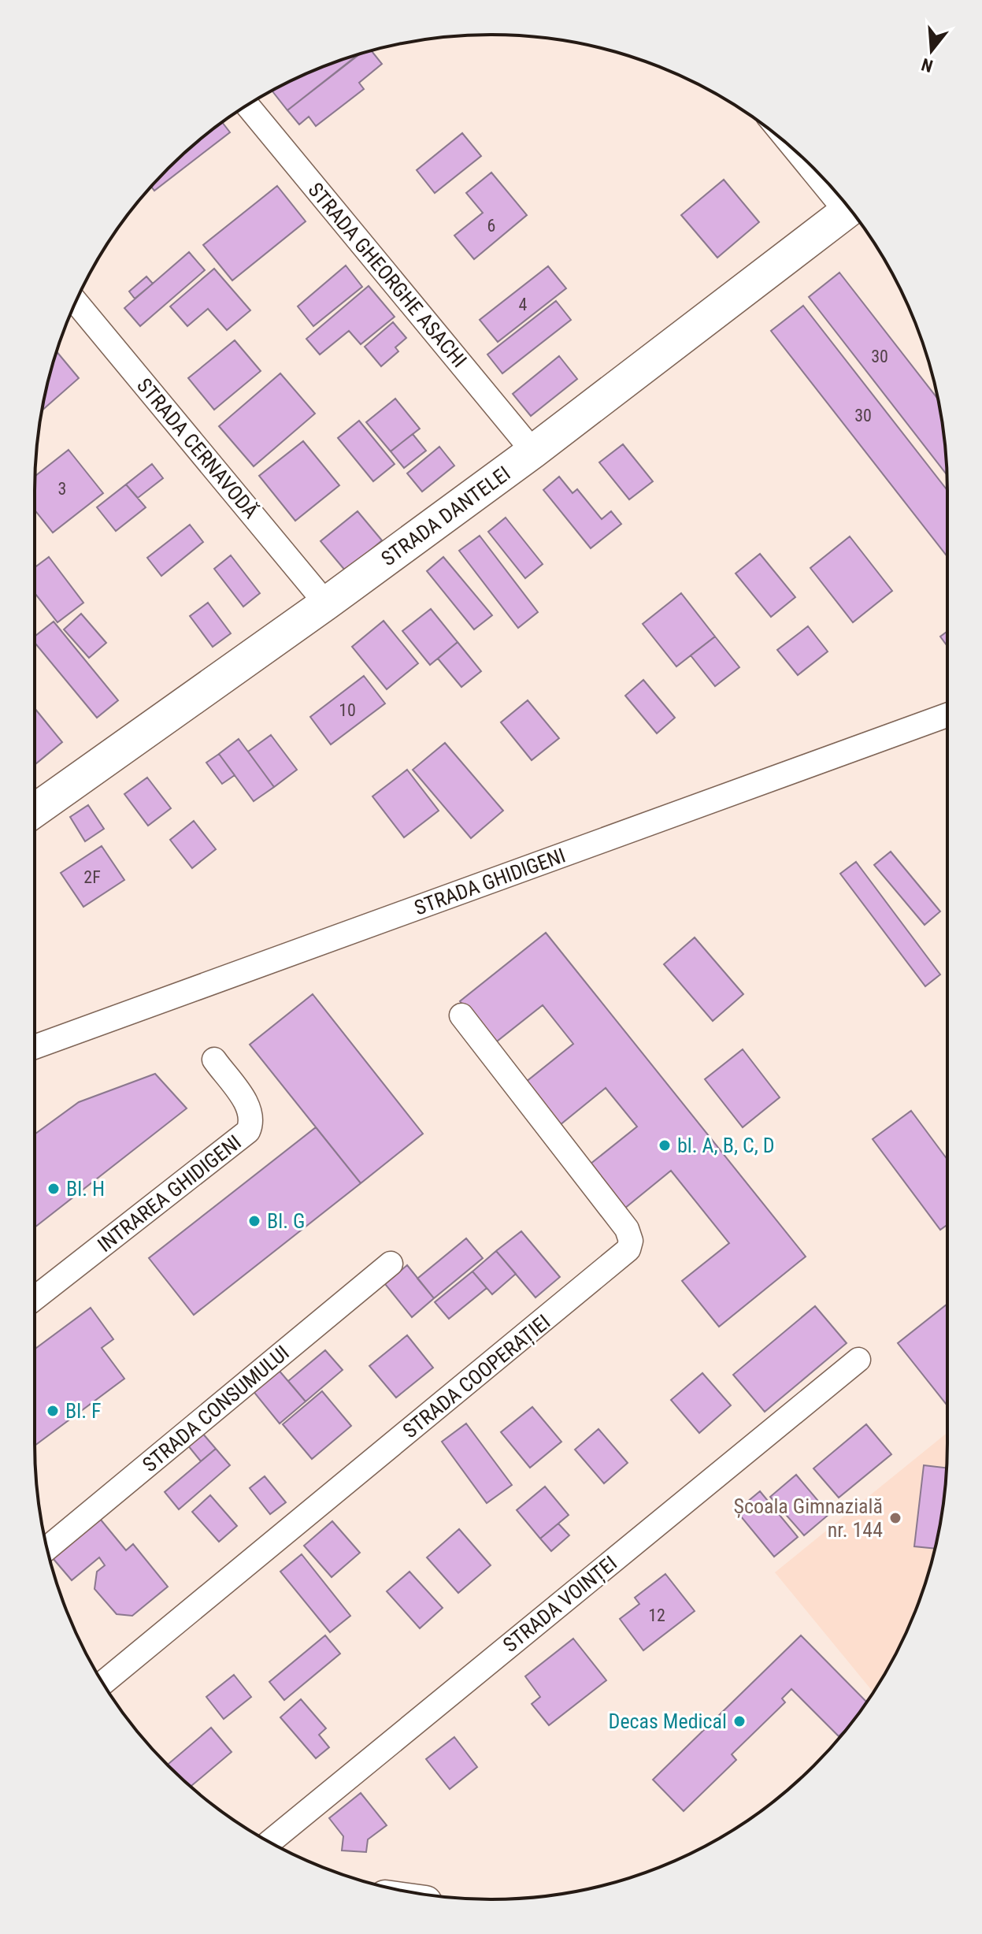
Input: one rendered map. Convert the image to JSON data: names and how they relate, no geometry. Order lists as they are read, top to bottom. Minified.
{"streets":{"street":["STRADA GHEORGHE ASACHI","STRADA CERNAVODĂ","STRADA DANTELEI","STRADA GHIDIGENI","INTRAREA GHIDIGENI","STRADA COOPERAȚIEI","STRADA CONSUMULUI","STRADA VOINȚEI"]},"crossings":[["STRADA GHEORGHE ASACHI","STRADA DANTELEI"],["STRADA CERNAVODĂ","STRADA DANTELEI"]],"places":["bl. A, B, C, D","Bl. H","Bl. G","Bl. F","Școala Gimnazială nr. 144","Decas Medical"],"house_numbers":["6","4","30","30","3","10","2F","12"],"north":"bottom"}
